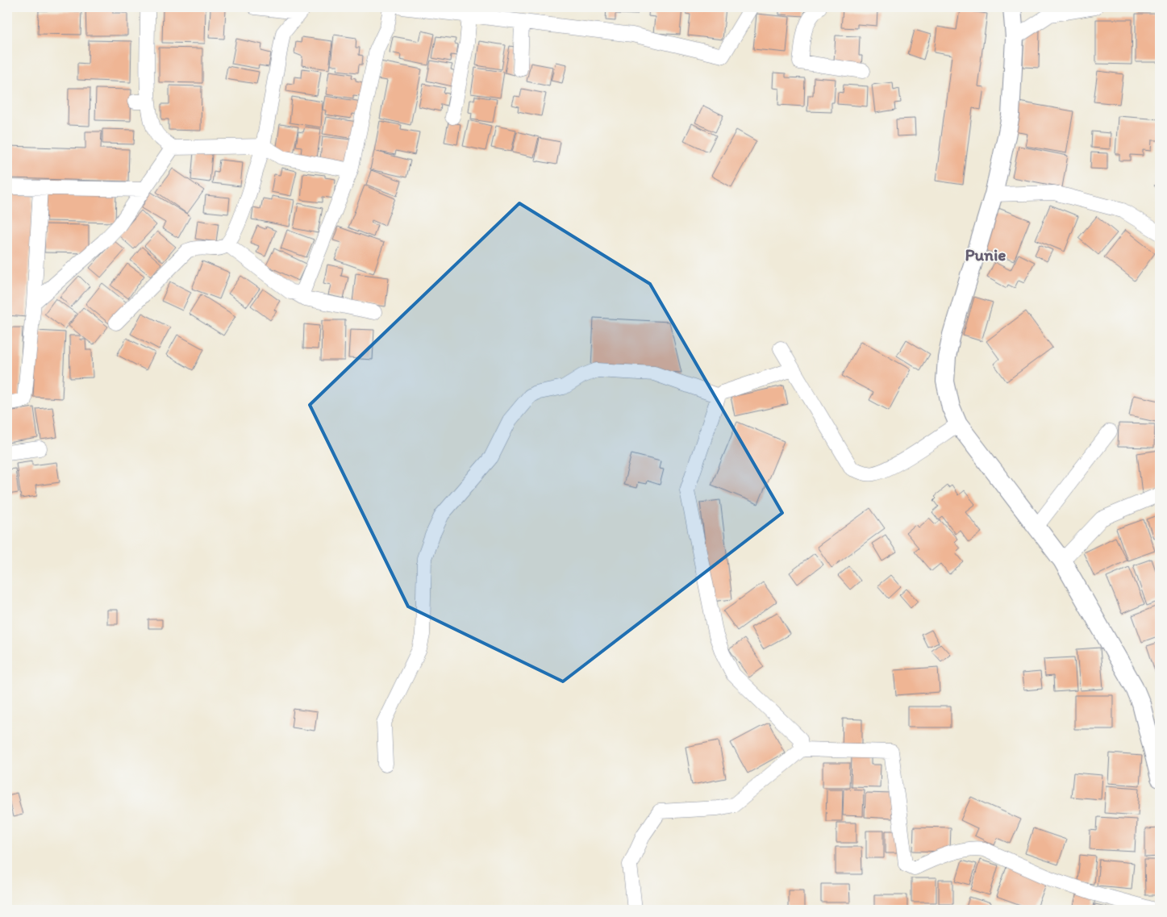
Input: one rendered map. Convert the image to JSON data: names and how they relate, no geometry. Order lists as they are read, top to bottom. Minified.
{"districts":["Punie"]}
